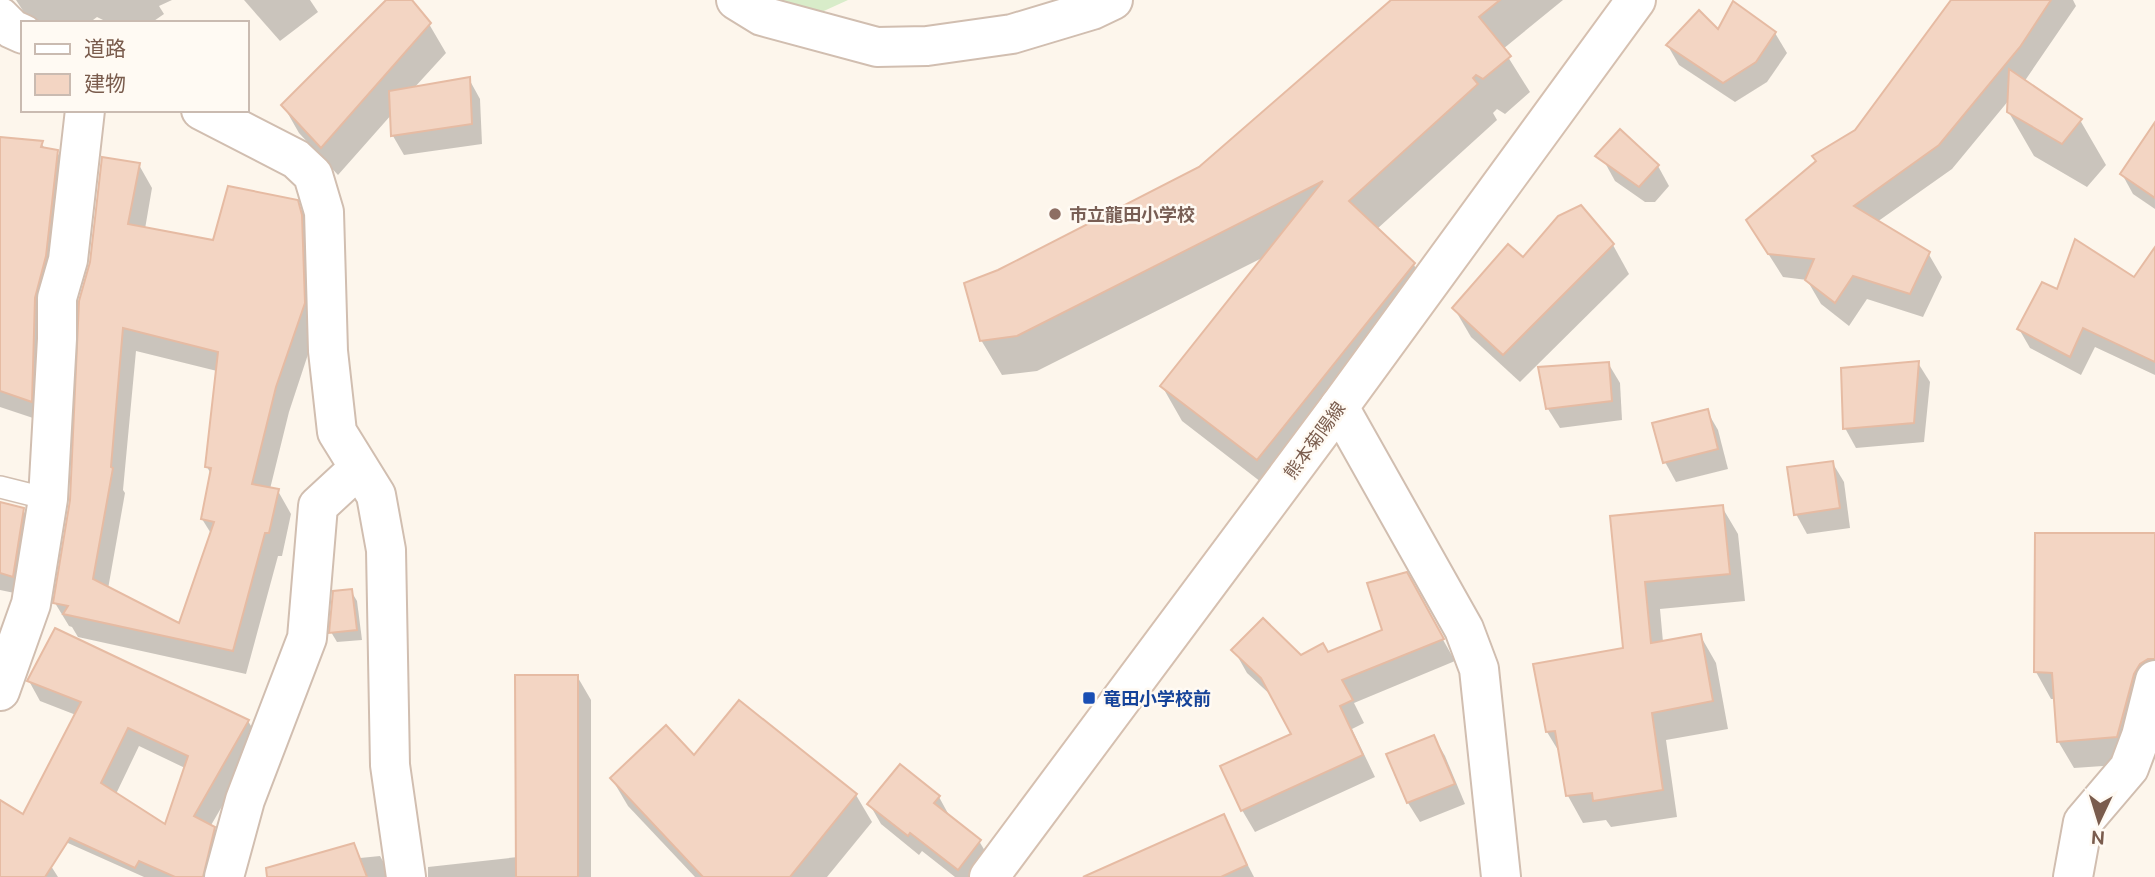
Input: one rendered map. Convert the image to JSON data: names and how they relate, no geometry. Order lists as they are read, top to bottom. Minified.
{"streets":{"street":["熊本菊陽線"]},"places":{"other":["市立龍田小学校"],"transit":["竜田小学校前"]},"legend":["道路","建物"],"north":"bottom"}
